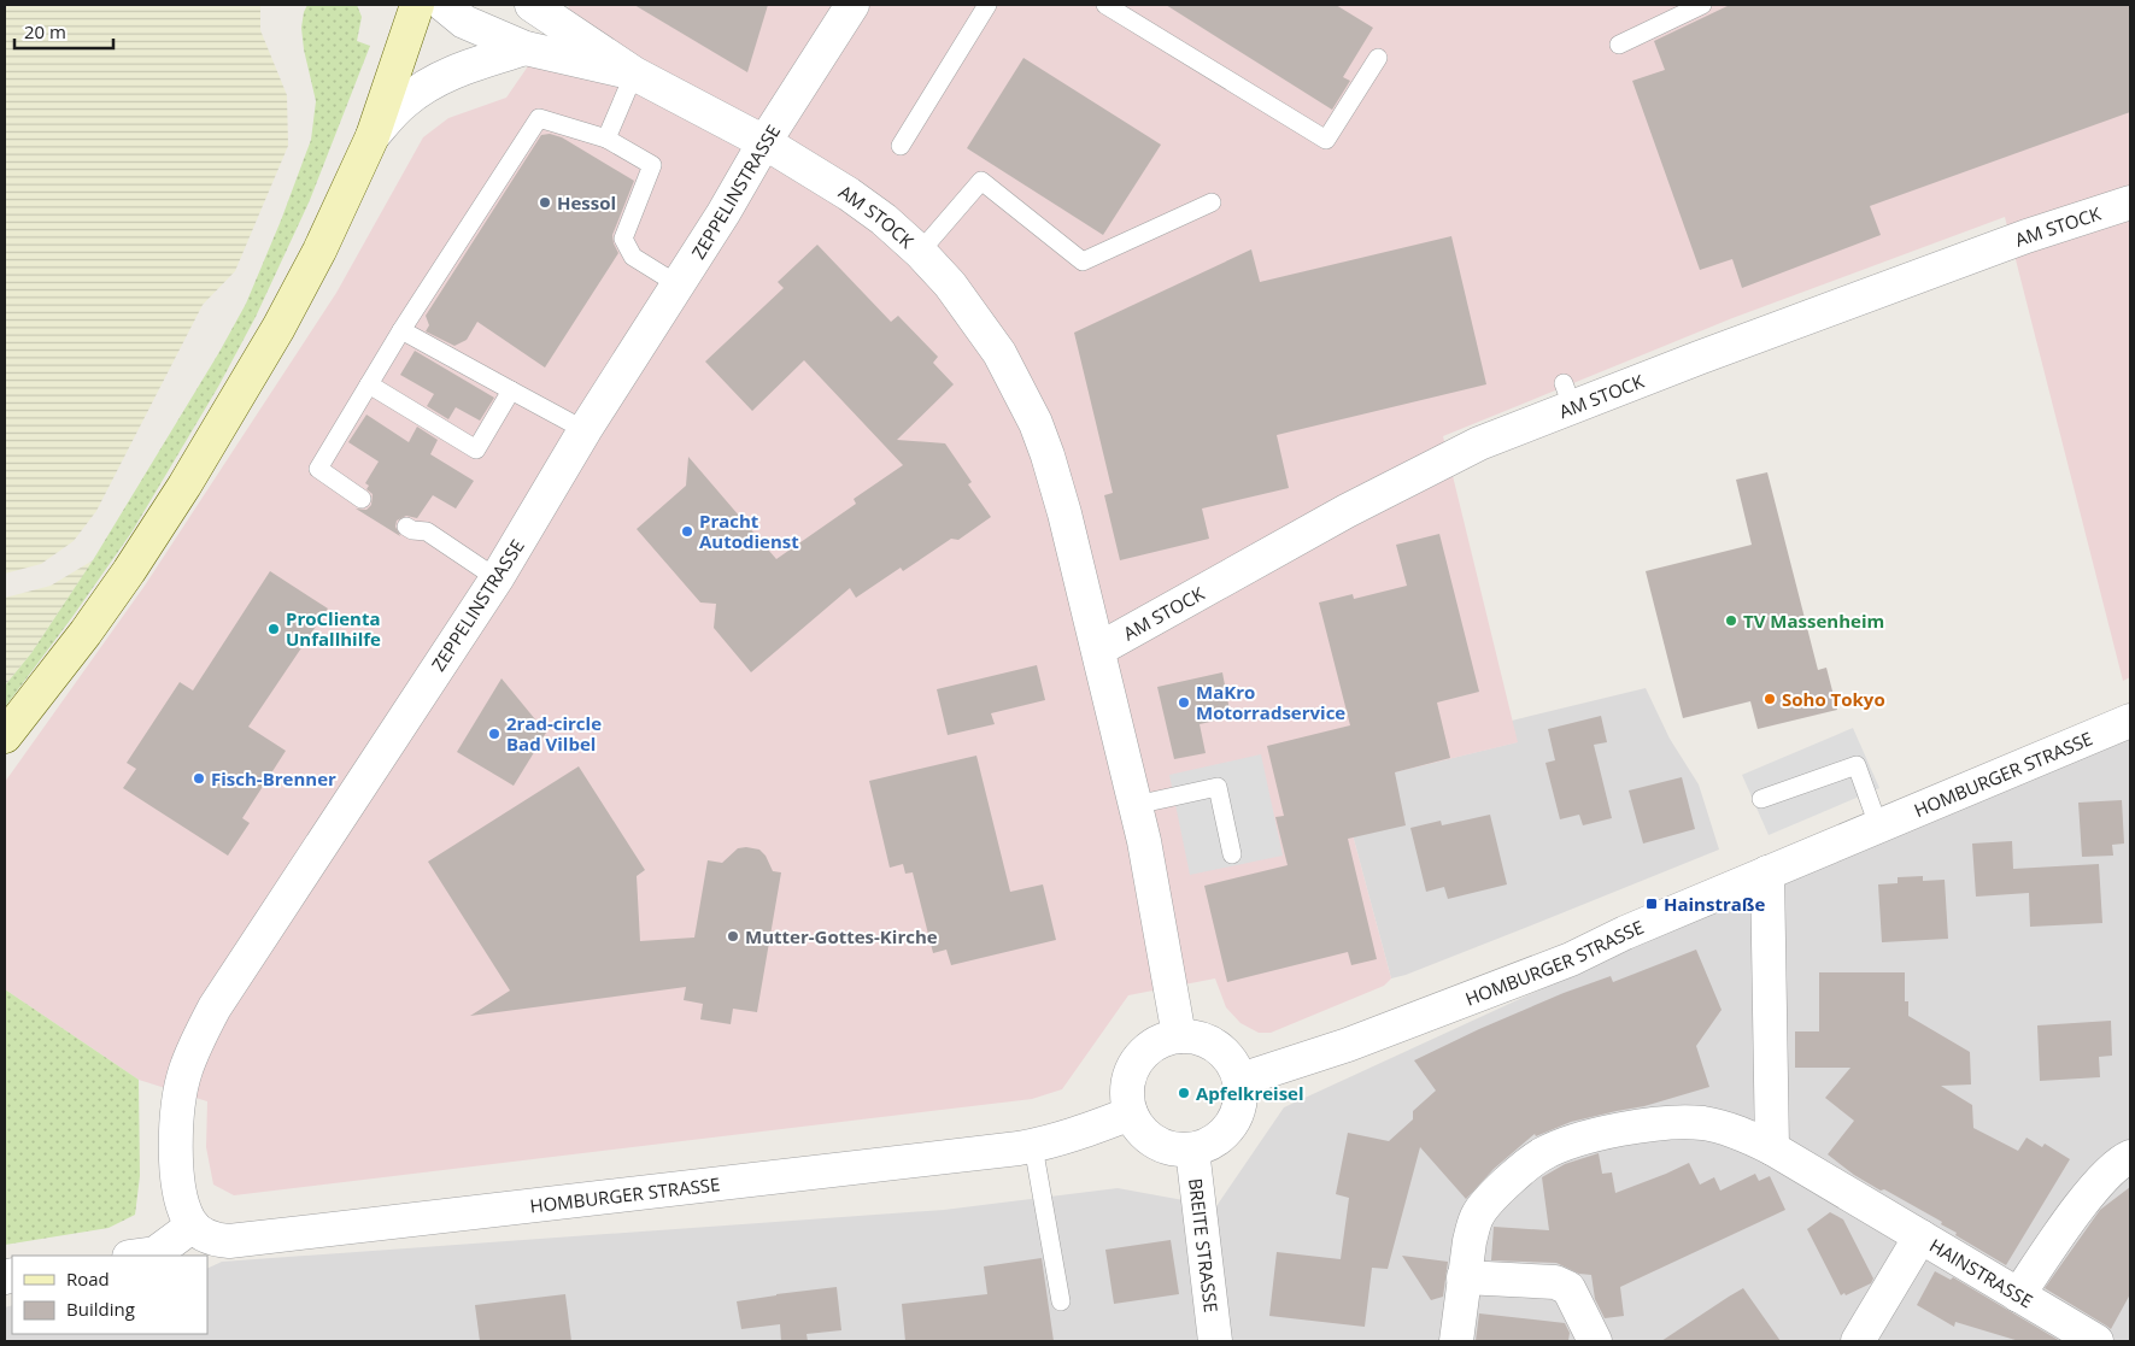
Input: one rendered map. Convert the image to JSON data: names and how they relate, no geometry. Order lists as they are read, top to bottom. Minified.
{"streets":{"street":["ZEPPELINSTRASSE","AM STOCK","HOMBURGER STRASSE","BREITE STRASSE","HAINSTRASSE"]},"crossings":[["ZEPPELINSTRASSE","AM STOCK"],["ZEPPELINSTRASSE","HOMBURGER STRASSE"],["AM STOCK","HOMBURGER STRASSE"],["AM STOCK","BREITE STRASSE"],["HOMBURGER STRASSE","BREITE STRASSE"]],"places":{"other":["Hessol","Pracht Autodienst","TV Massenheim","ProClienta Unfallhilfe","Soho Tokyo","MaKro Motorradservice","2rad-circle Bad Vilbel","Fisch-Brenner","Mutter-Gottes-Kirche","Apfelkreisel"],"transit":["Hainstraße"]},"legend":["Road","Building"],"scale_bar":"20 m"}
